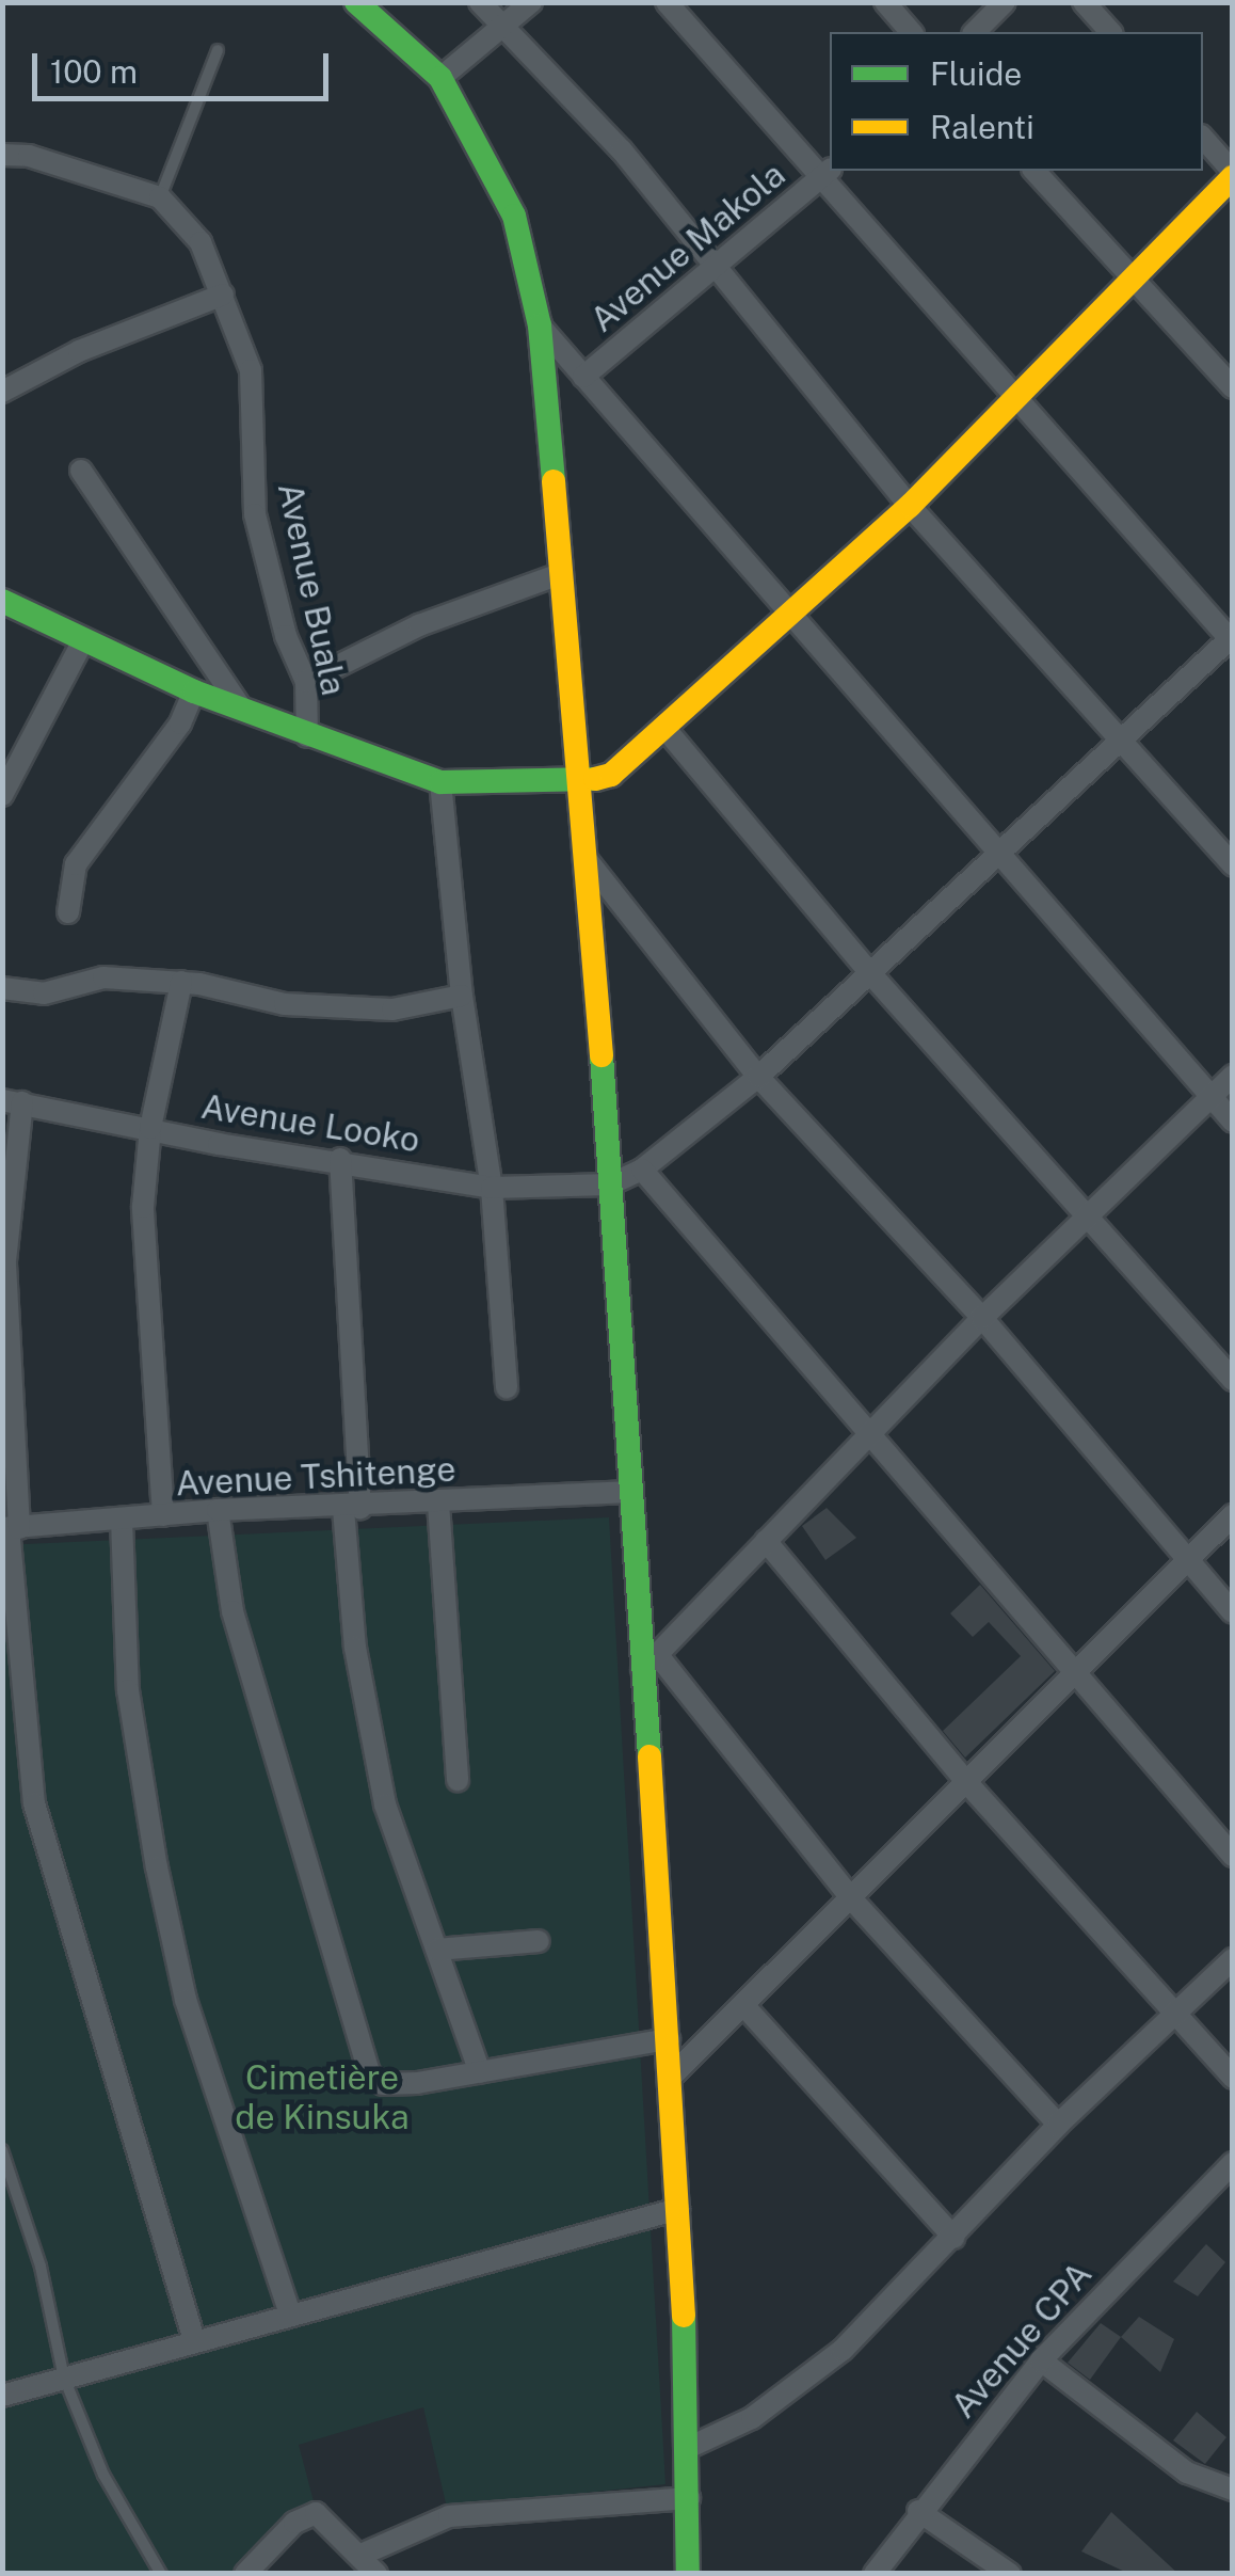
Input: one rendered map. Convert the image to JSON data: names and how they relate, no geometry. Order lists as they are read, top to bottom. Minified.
{"streets":{"street":["Avenue Makola","Avenue Buala","Avenue Looko","Avenue Tshitenge","Avenue CPA"]},"parks":["Cimetière de Kinsuka"],"legend":["Fluide","Ralenti"],"scale_bar":"100 m"}
